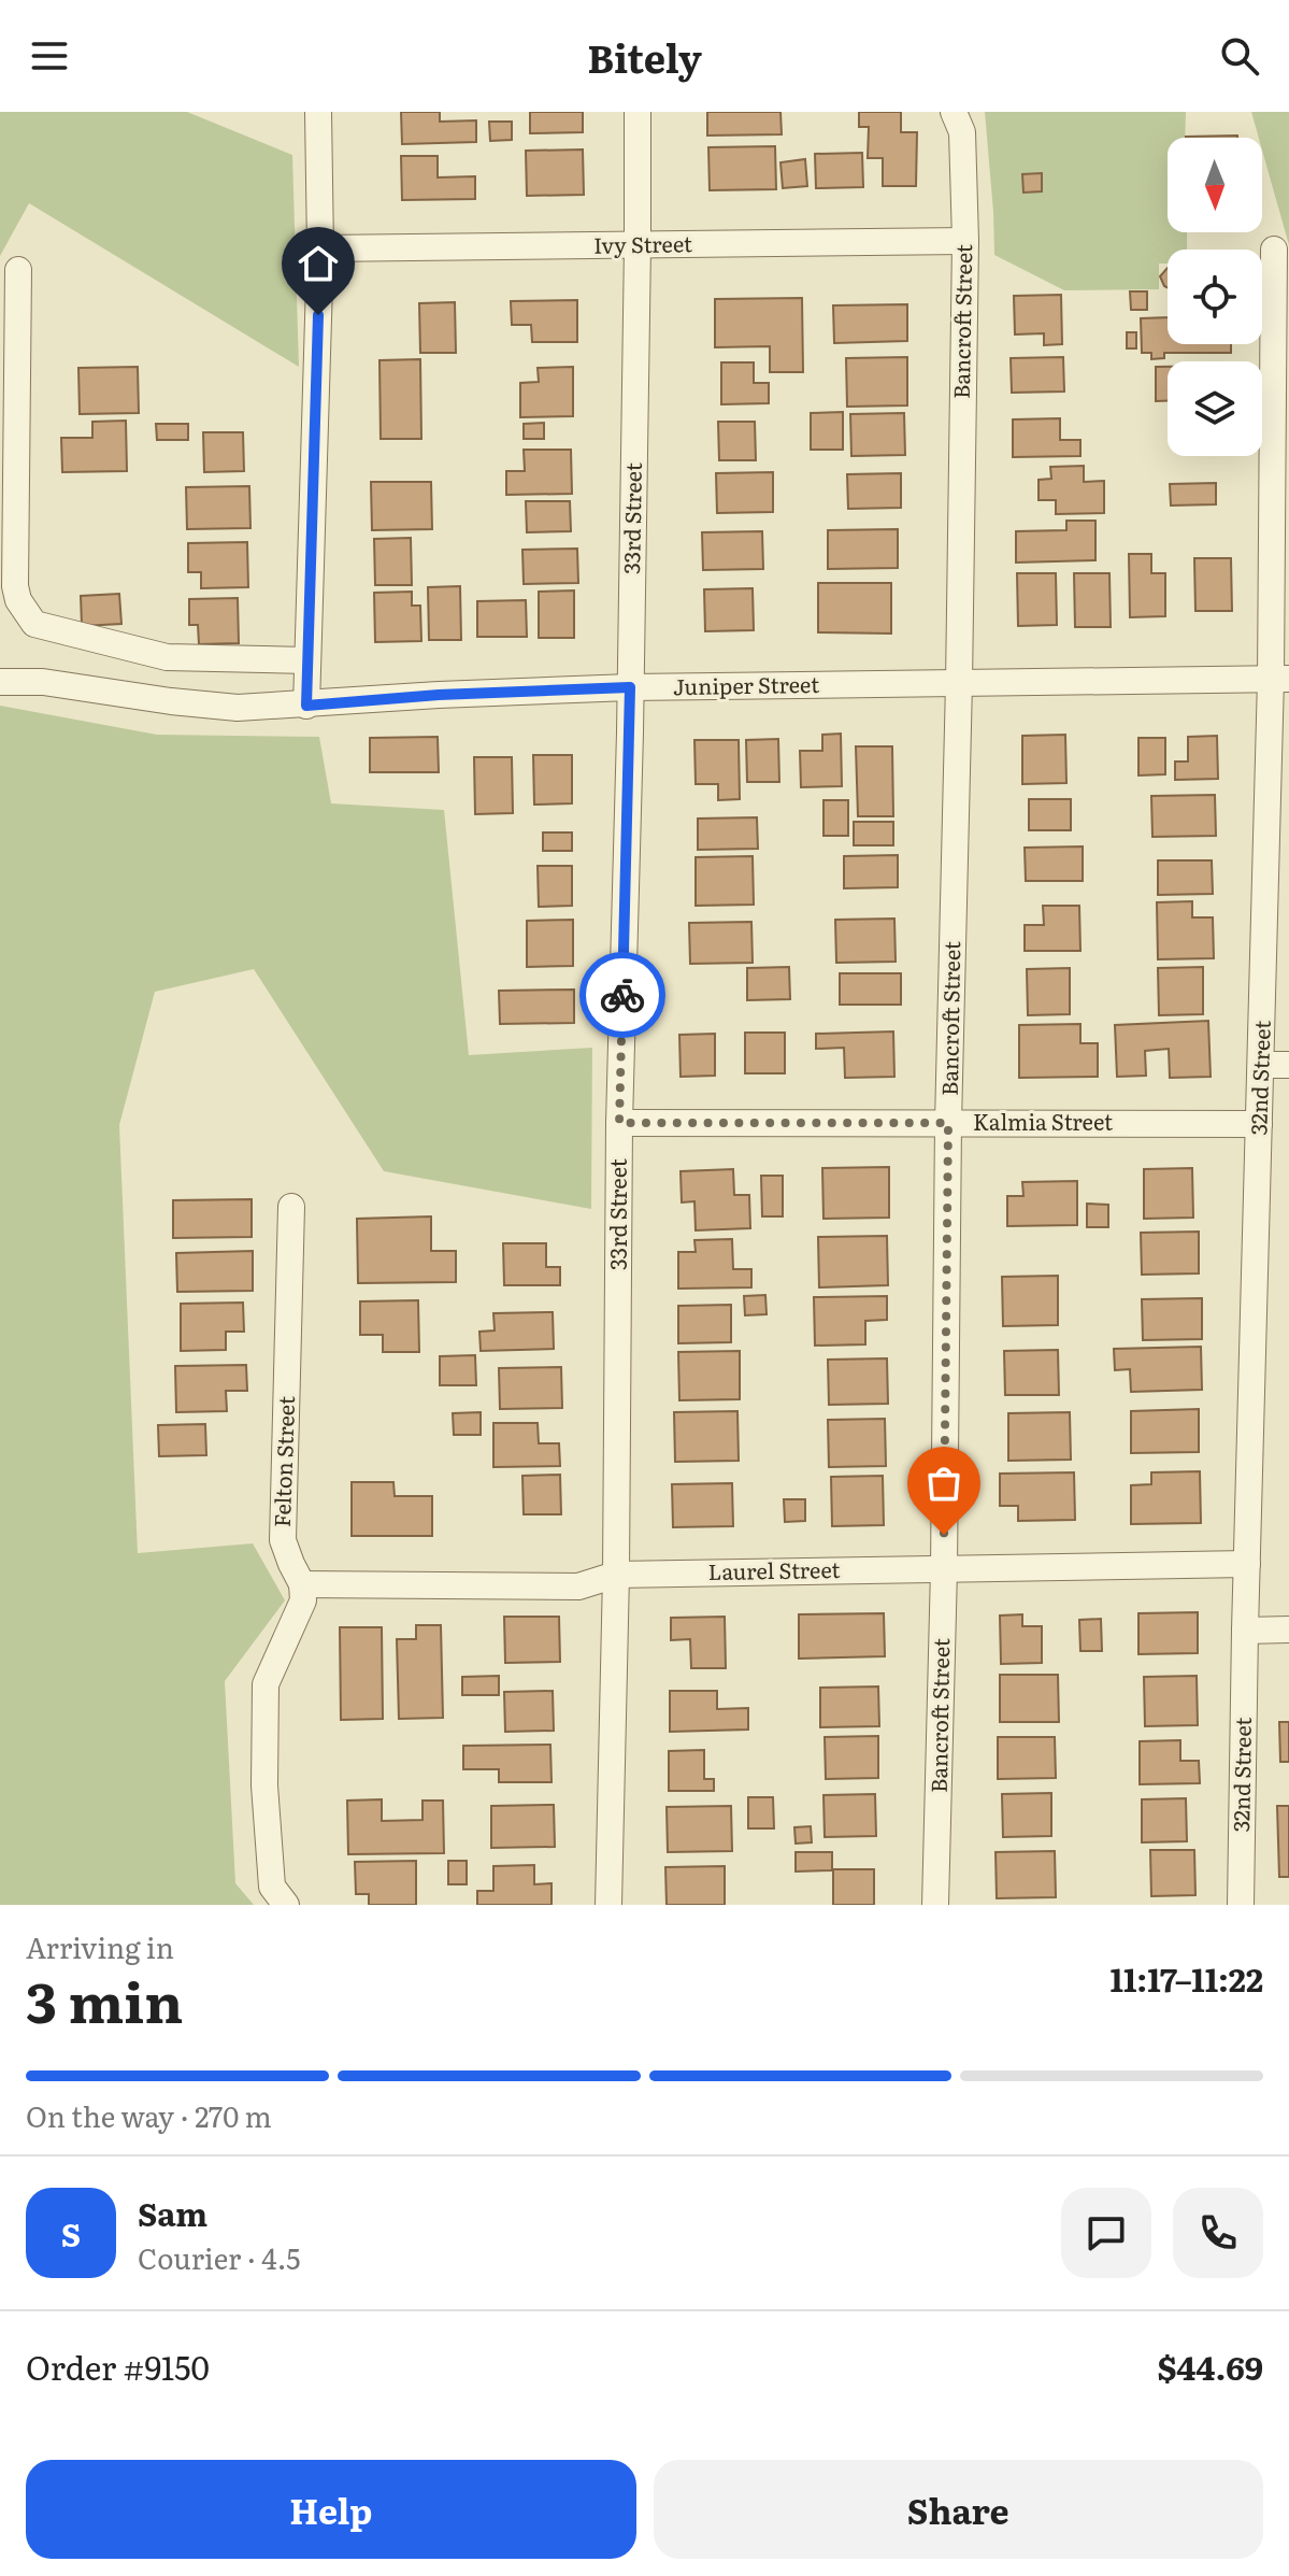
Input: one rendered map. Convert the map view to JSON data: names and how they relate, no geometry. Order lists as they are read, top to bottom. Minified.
{"streets":{"street":["Ivy Street","Bancroft Street","33rd Street","Juniper Street","32nd Street","Kalmia Street","Felton Street","Laurel Street"]},"crossings":[["Ivy Street","Bancroft Street"],["Ivy Street","33rd Street"],["Bancroft Street","Juniper Street"],["Bancroft Street","Kalmia Street"],["Bancroft Street","Laurel Street"],["33rd Street","Juniper Street"],["33rd Street","Kalmia Street"],["33rd Street","Laurel Street"],["Juniper Street","32nd Street"],["32nd Street","Kalmia Street"],["32nd Street","Laurel Street"],["Felton Street","Laurel Street"]],"north":"bottom","page":{"header":"Bitely","heading":["3 min","Arriving in","11:17–11:22"],"panel":["Sam","Courier · 4.5","Order #9150","$44.69"],"bar":"On the way · 270 m","round":"S","buttons":["Help","Share"]}}
